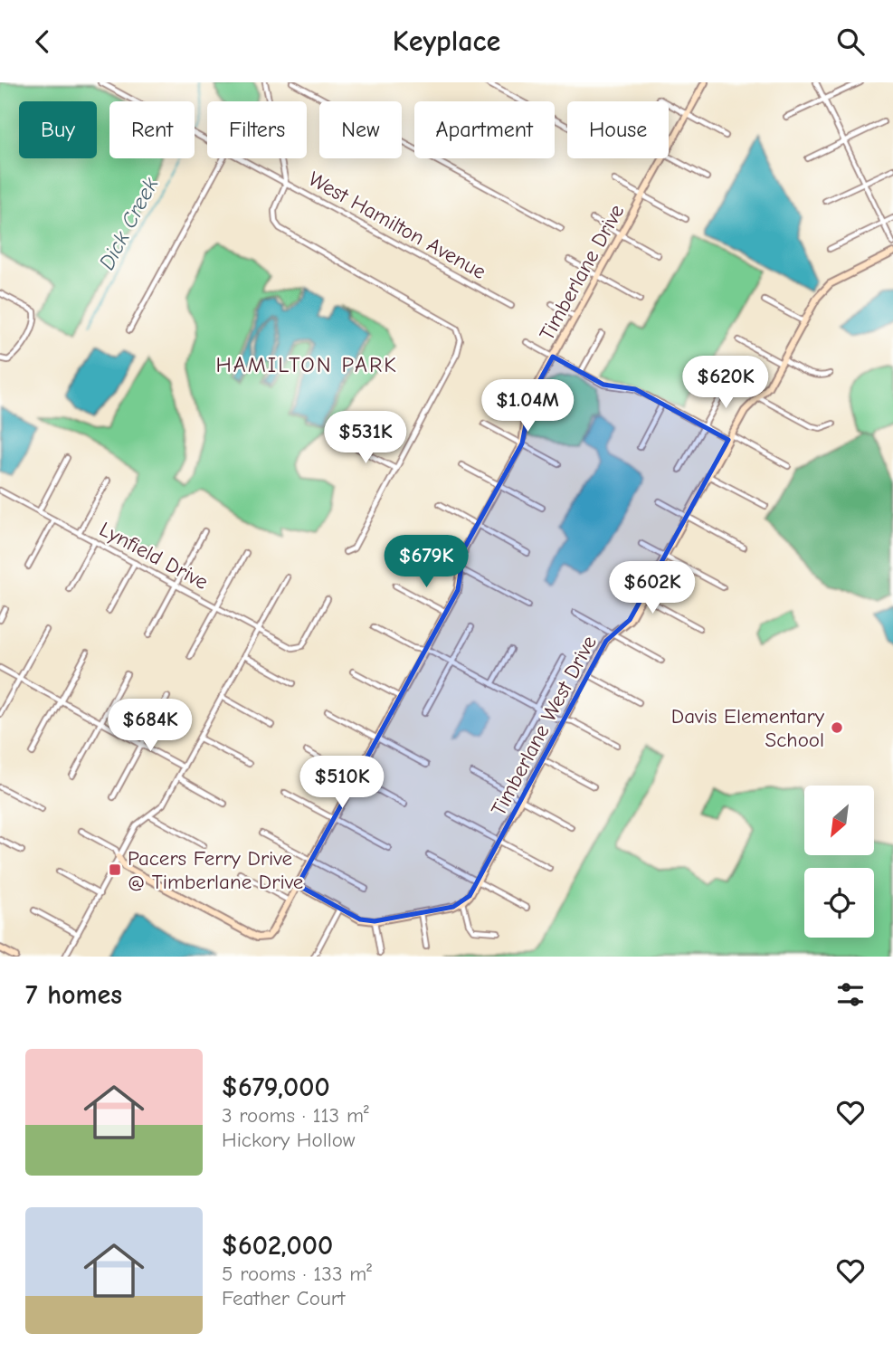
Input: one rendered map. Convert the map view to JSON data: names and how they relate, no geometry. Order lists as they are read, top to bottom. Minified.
{"streets":{"street":["West Hamilton Avenue","Timberlane Drive","Lynfield Drive","Timberlane West Drive"]},"districts":["HAMILTON PARK"],"water":["Dick Creek"],"places":{"other":["Davis Elementary School"],"transit":["Pacers Ferry Drive @ Timberlane Drive"]},"north":"bottom left","page":{"header":"Keyplace","chip":["Buy","Rent","Filters","New","Apartment","House"],"price":["$620K","$1.04M","$531K","$679K","$602K","$684K","$510K"],"heading":"7 homes","list":[{"name":"$679,000","note":"3 rooms · 113 m² · Hickory Hollow"},{"name":"$602,000","note":"5 rooms · 133 m² · Feather Court"}]}}
